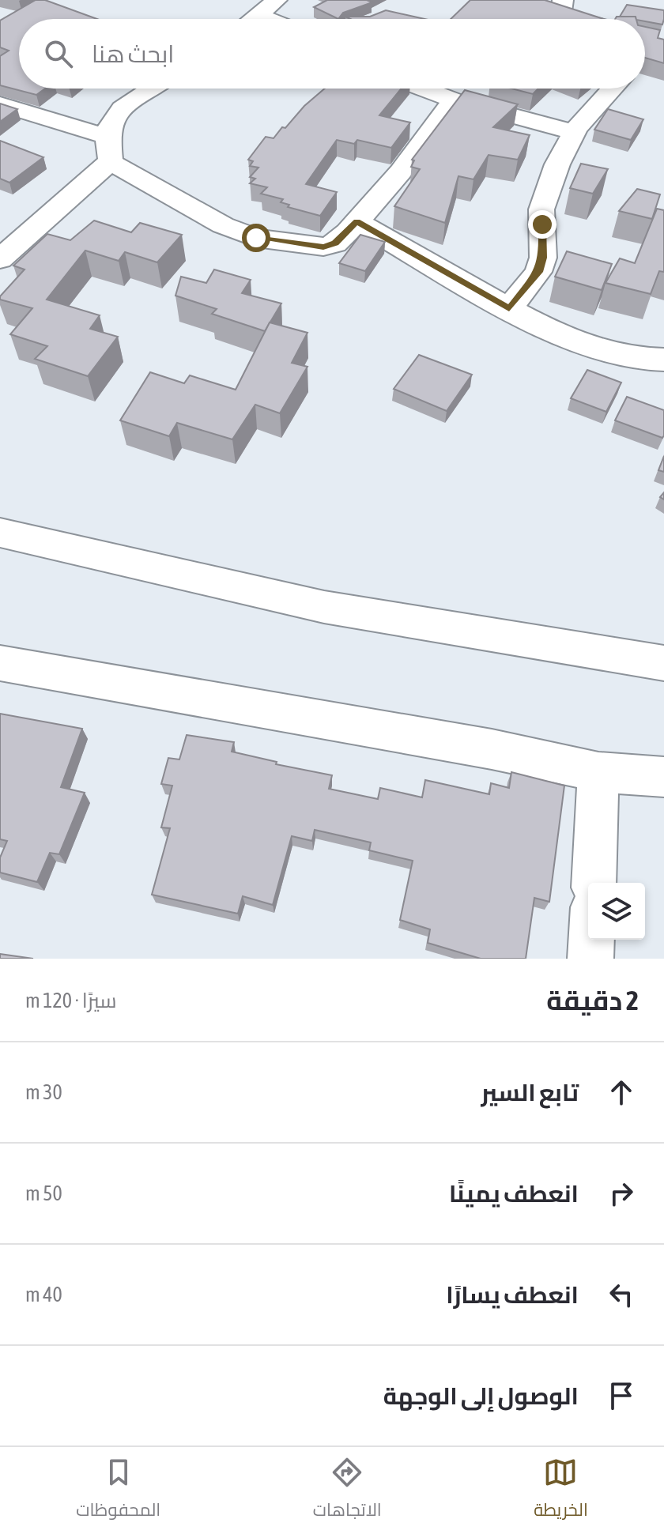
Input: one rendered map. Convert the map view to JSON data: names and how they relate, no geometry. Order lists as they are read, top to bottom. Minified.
{"page":{"search":"ابحث هنا","heading":["2 دقيقة","سيرًا · 120 m"],"list":[["تابع السير","30 m"],["انعطف يمينًا","50 m"],["انعطف يسارًا","40 m"],"الوصول إلى الوجهة"],"nav":["الخريطة","الاتجاهات","المحفوظات"]}}
